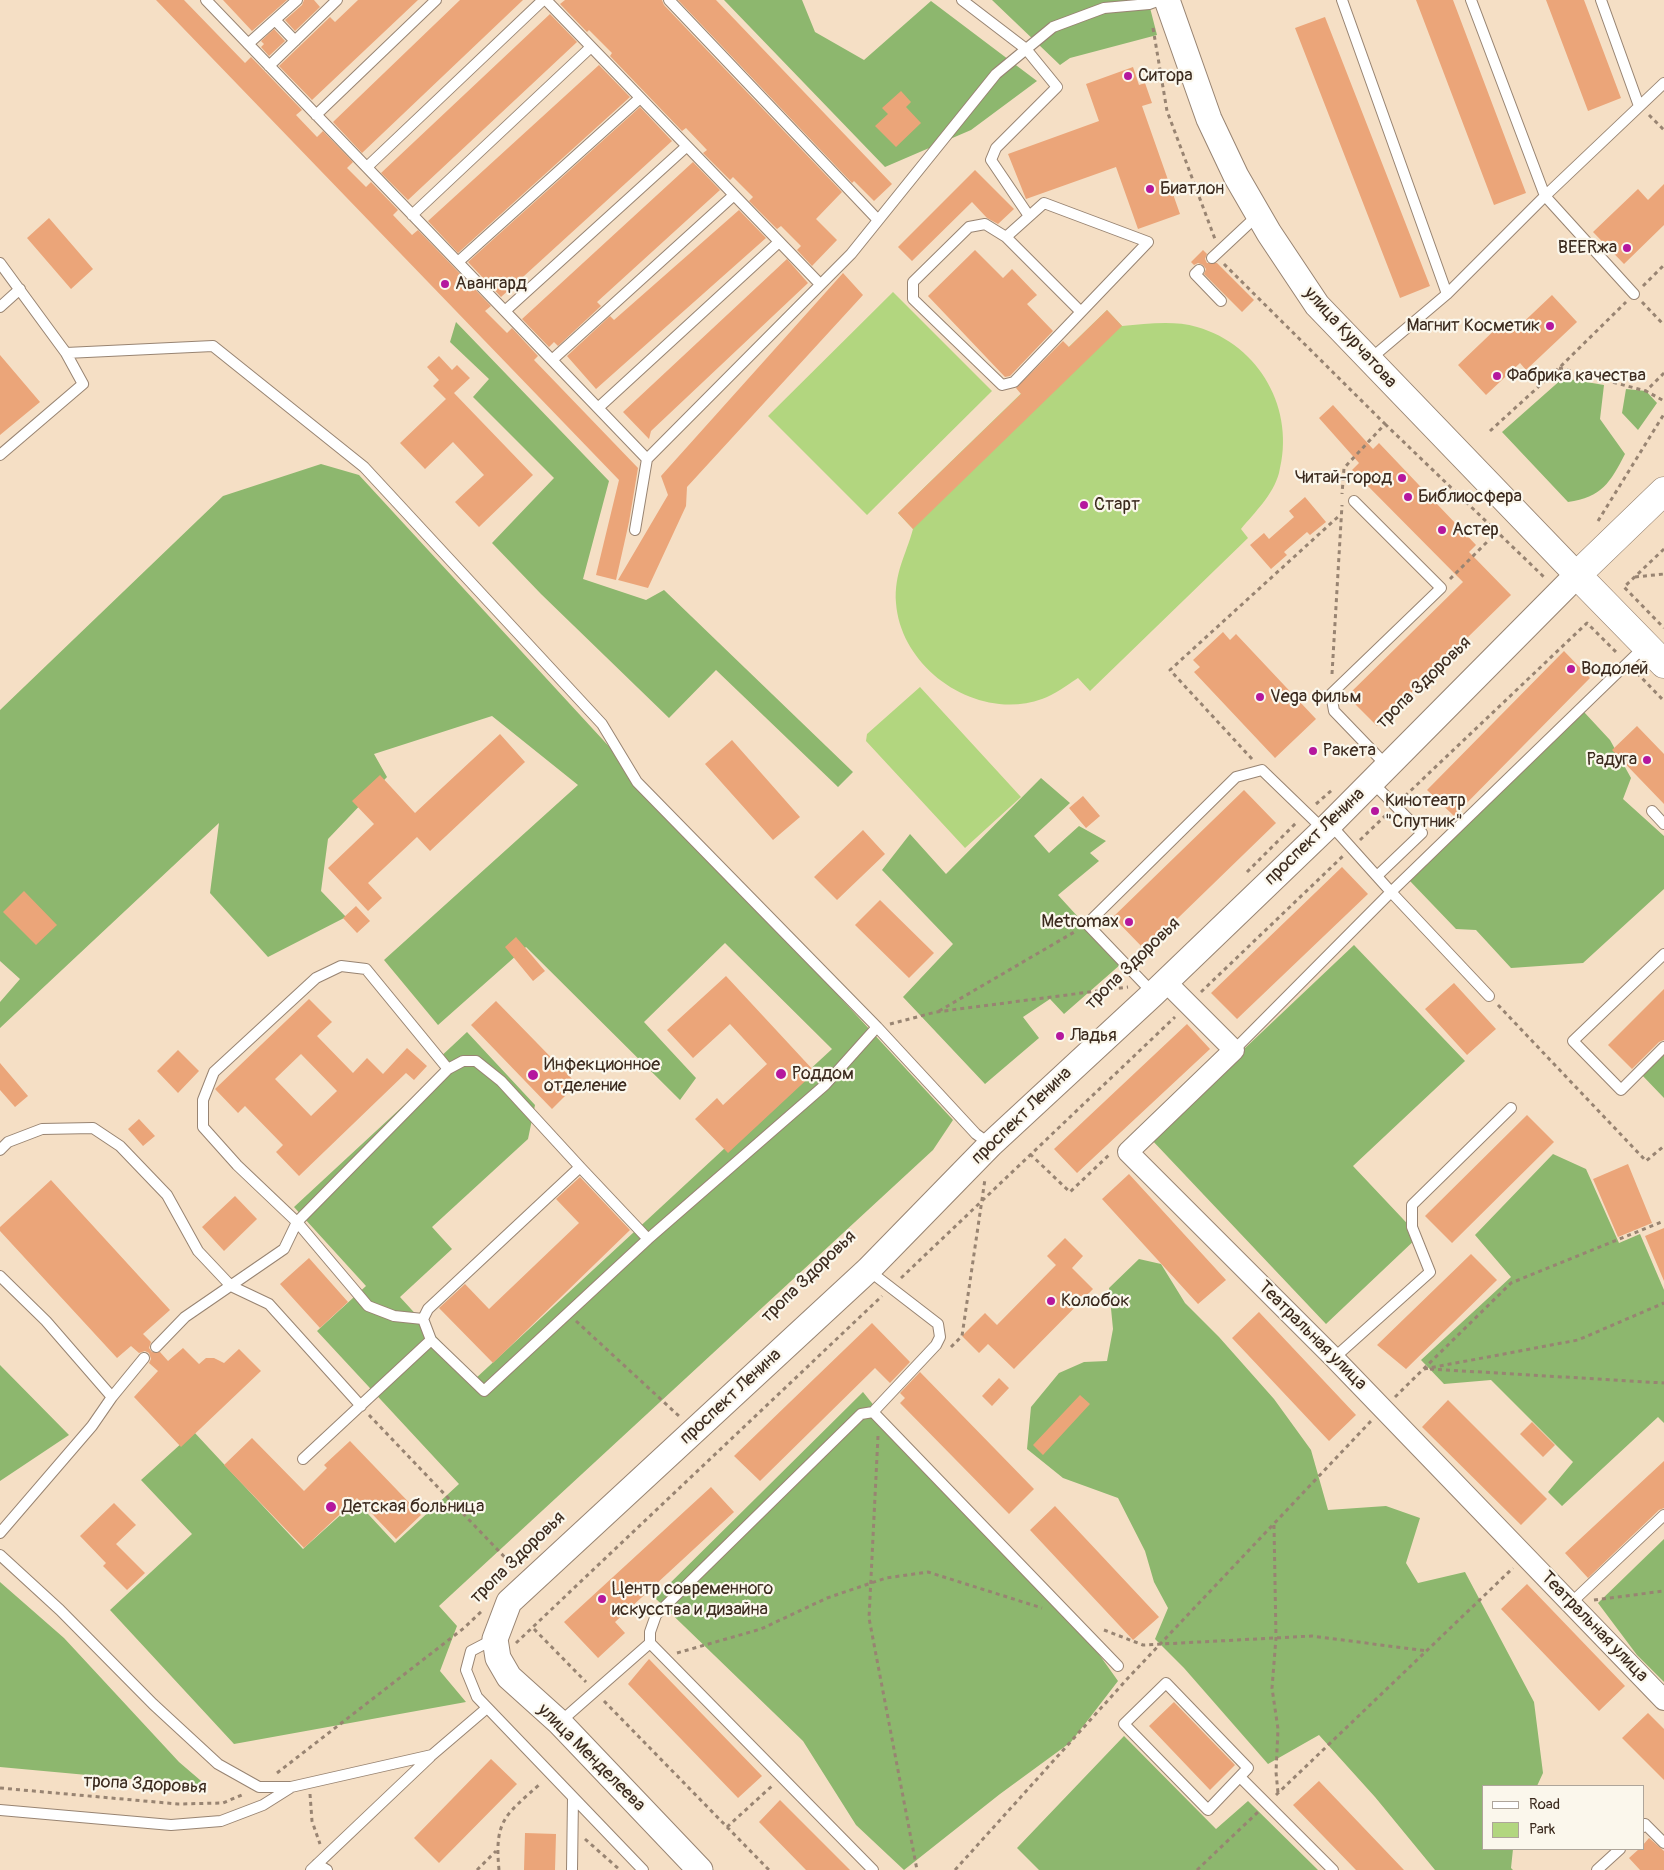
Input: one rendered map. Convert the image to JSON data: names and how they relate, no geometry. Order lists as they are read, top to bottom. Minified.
{"streets":{"main road":["проспект Ленина"],"street":["улица Курчатова","Театральная улица","улица Менделеева"],"path":["тропа Здоровья"]},"crossings":[["улица Курчатова","проспект Ленина"],["тропа Здоровья","проспект Ленина"],["проспект Ленина","улица Менделеева"]],"places":["Ситора","Биатлон","BEERжа","Авангард","Магнит Косметик","Фабрика качества","Читай-город","Библиосфера","Старт","Астер","Водолей","Vega фильм","Ракета","Радуга","Кинотеатр \"Спутник\"","Metromax","Ладья","Роддом","Инфекционное отделение","Колобок","Детская больница","Центр современного искусства и дизайна"],"legend":["Road","Park"]}
